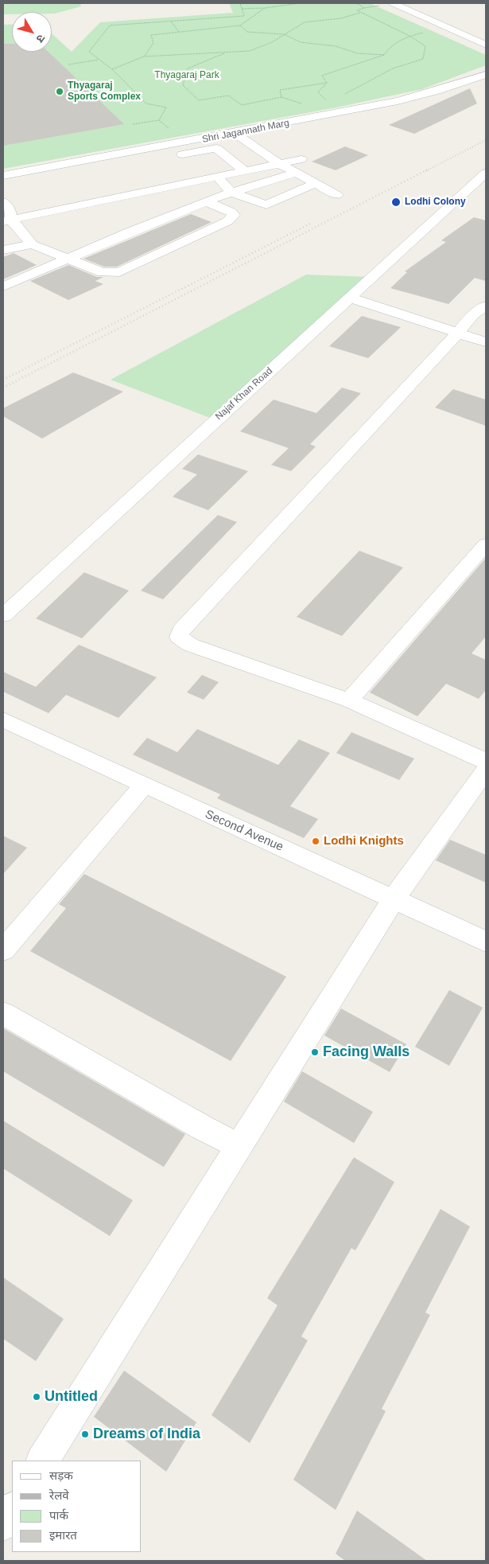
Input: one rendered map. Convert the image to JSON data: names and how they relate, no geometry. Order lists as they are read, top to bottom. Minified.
{"streets":{"street":["Shri Jagannath Marg","Najaf Khan Road","Second Avenue"]},"parks":["Thyagaraj Park"],"places":["Thyagaraj Sports Complex","Lodhi Colony","Lodhi Knights","Facing Walls","Untitled","Dreams of India"],"legend":["सड़क","रेलवे","पार्क","इमारत"],"north":"bottom right"}
